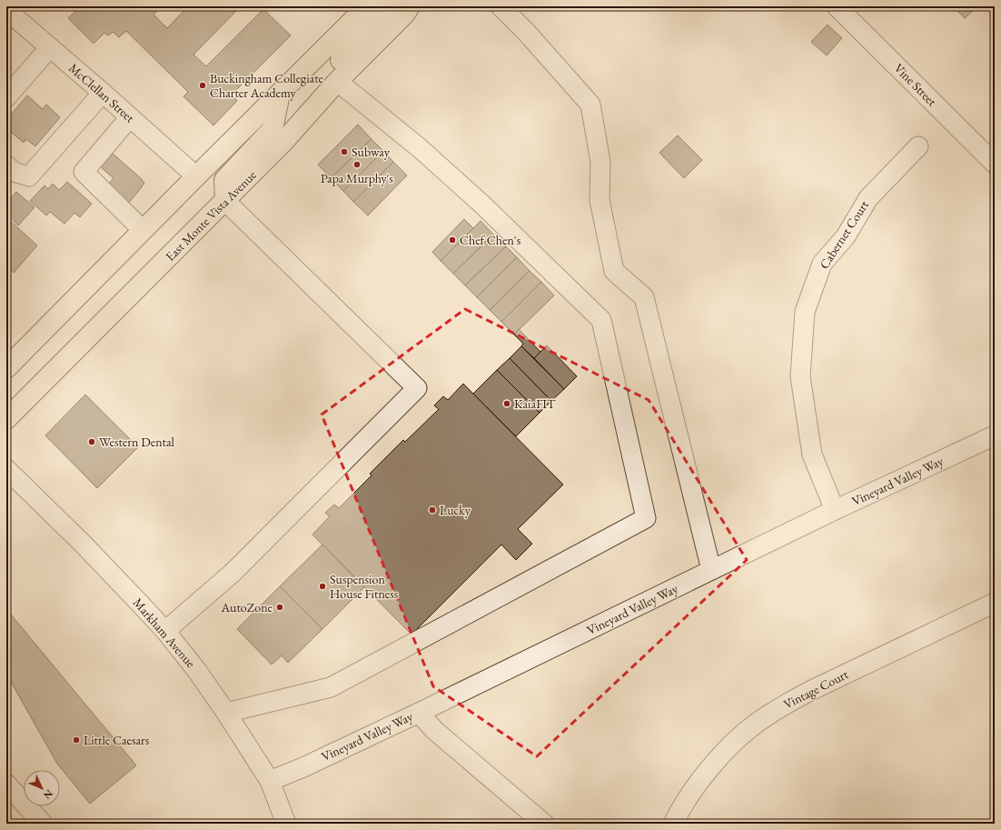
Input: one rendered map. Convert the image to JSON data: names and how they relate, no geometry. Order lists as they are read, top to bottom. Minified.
{"streets":{"main road":["East Monte Vista Avenue"],"street":["Vine Street","McClellan Street","Cabernet Court","Vineyard Valley Way","Markham Avenue","Vintage Court"]},"crossings":[["Cabernet Court","Vineyard Valley Way"],["Vineyard Valley Way","Markham Avenue"]],"places":["Buckingham Collegiate Charter Academy","Subway","Papa Murphy's","Chef Chen's","KaiaFIT","Western Dental","Lucky","Suspension House Fitness","AutoZone","Little Caesars"],"north":"bottom right"}
